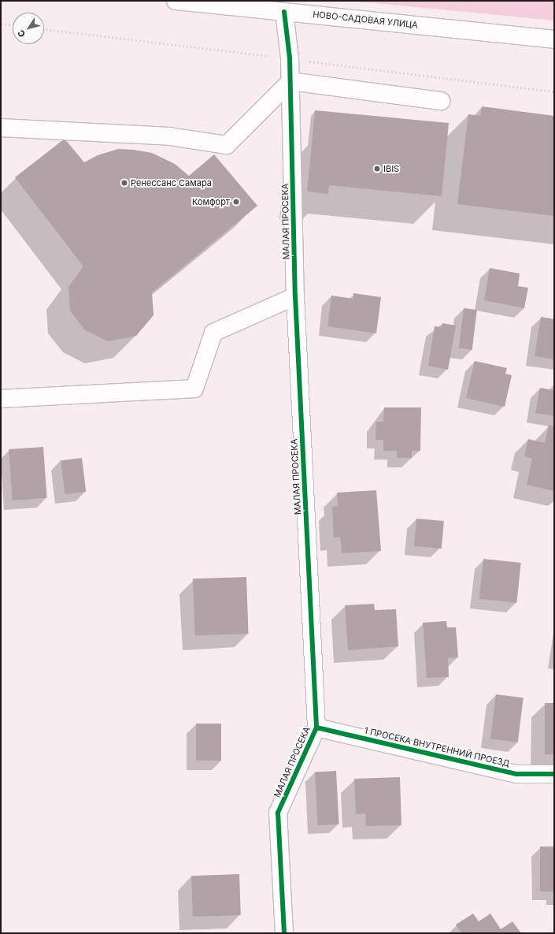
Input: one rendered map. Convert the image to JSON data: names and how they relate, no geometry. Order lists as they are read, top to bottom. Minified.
{"streets":{"street":["НОВО-САДОВАЯ УЛИЦА","МАЛАЯ ПРОСЕКА","1 ПРОСЕКА ВНУТРЕННИЙ ПРОЕЗД"]},"crossings":[["НОВО-САДОВАЯ УЛИЦА","МАЛАЯ ПРОСЕКА"],["МАЛАЯ ПРОСЕКА","1 ПРОСЕКА ВНУТРЕННИЙ ПРОЕЗД"]],"places":["IBIS","Ренессанс Самара","Комфорт"],"north":"bottom left"}
